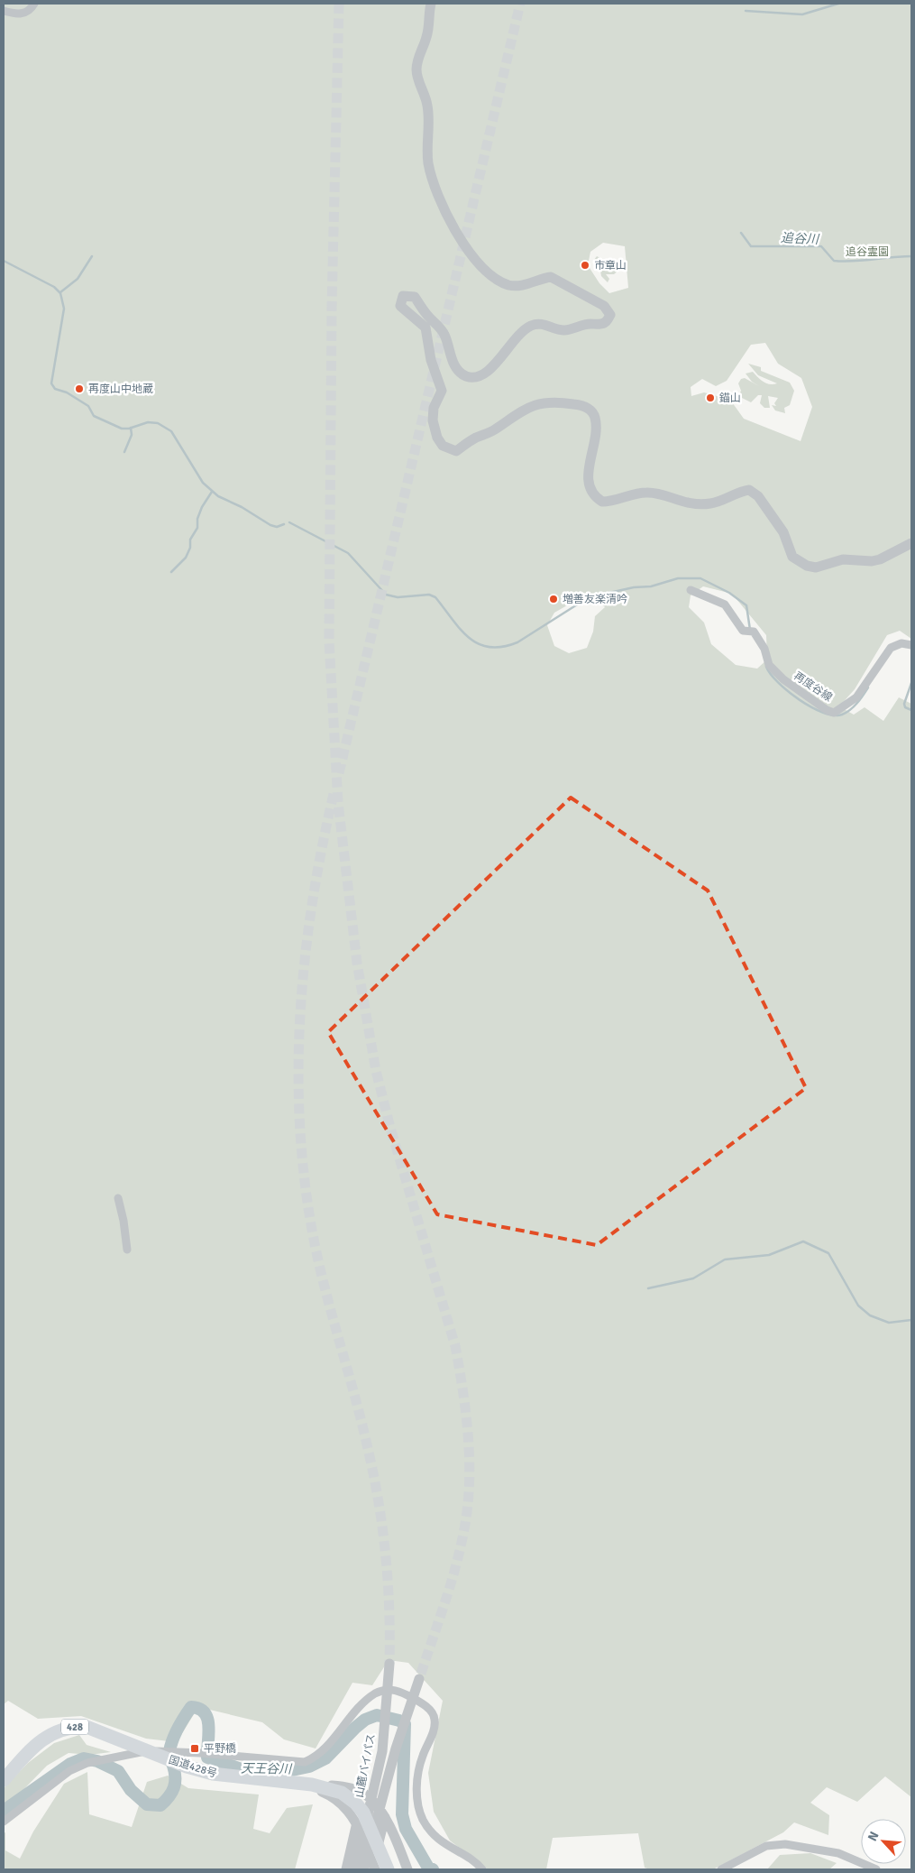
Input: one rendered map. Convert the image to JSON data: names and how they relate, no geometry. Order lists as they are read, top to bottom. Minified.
{"streets":{"highway":["428","国道428号"],"street":["再度谷線","山麓バイパス"]},"water":["追谷川","天王谷川"],"parks":["追谷霊園"],"places":{"other":["市章山","再度山中地蔵","錨山","増善友楽清吟"],"transit":["平野橋"]},"north":"top left"}
